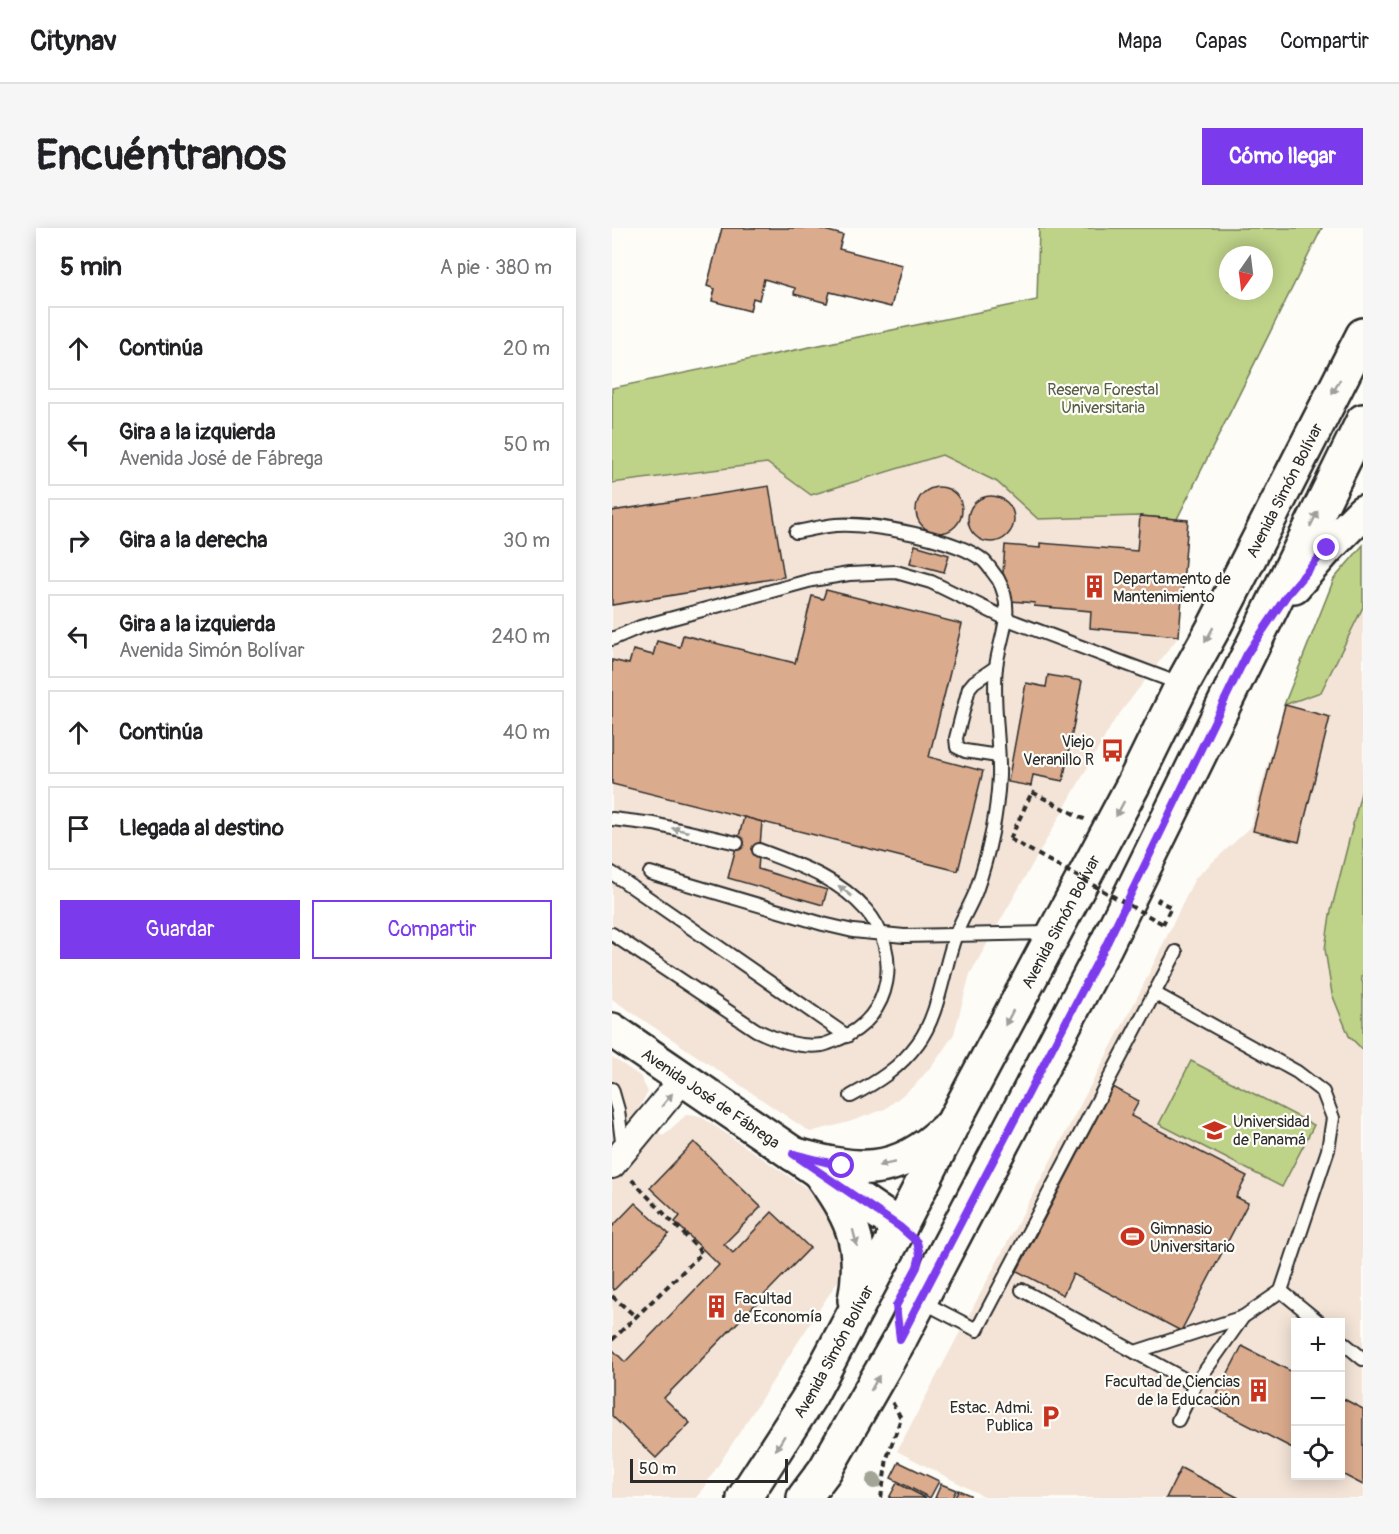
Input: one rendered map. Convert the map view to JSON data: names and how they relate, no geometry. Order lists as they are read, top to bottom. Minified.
{"streets":{"main road":["Avenida Simón Bolívar","Avenida José de Fábrega"]},"crossings":[["Avenida Simón Bolívar","Avenida José de Fábrega"]],"parks":["Reserva Forestal Universitaria"],"places":{"building":["Departamento de Mantenimiento","Facultad de Economía","Facultad de Ciencias de la Educación"],"bus stop":["Viejo Veranillo R"],"school or university":["Universidad de Panamá"],"sports":["Gimnasio Universitario"],"parking":["Estac. Admi. Publica"]},"scale_bar":"50 m","north":"bottom","page":{"header":"Citynav","nav":["Mapa","Capas","Compartir"],"buttons":["Cómo llegar",["Guardar","Compartir"]],"title":"Encuéntranos","heading":["5 min","A pie · 380 m"],"list":[["Continúa","20 m"],["Gira a la izquierda","Avenida José de Fábrega","50 m"],["Gira a la derecha","30 m"],["Gira a la izquierda","Avenida Simón Bolívar","240 m"],["Continúa","40 m"],"Llegada al destino"],"map_buttons":["+","−"],"scale":"50 m"}}
